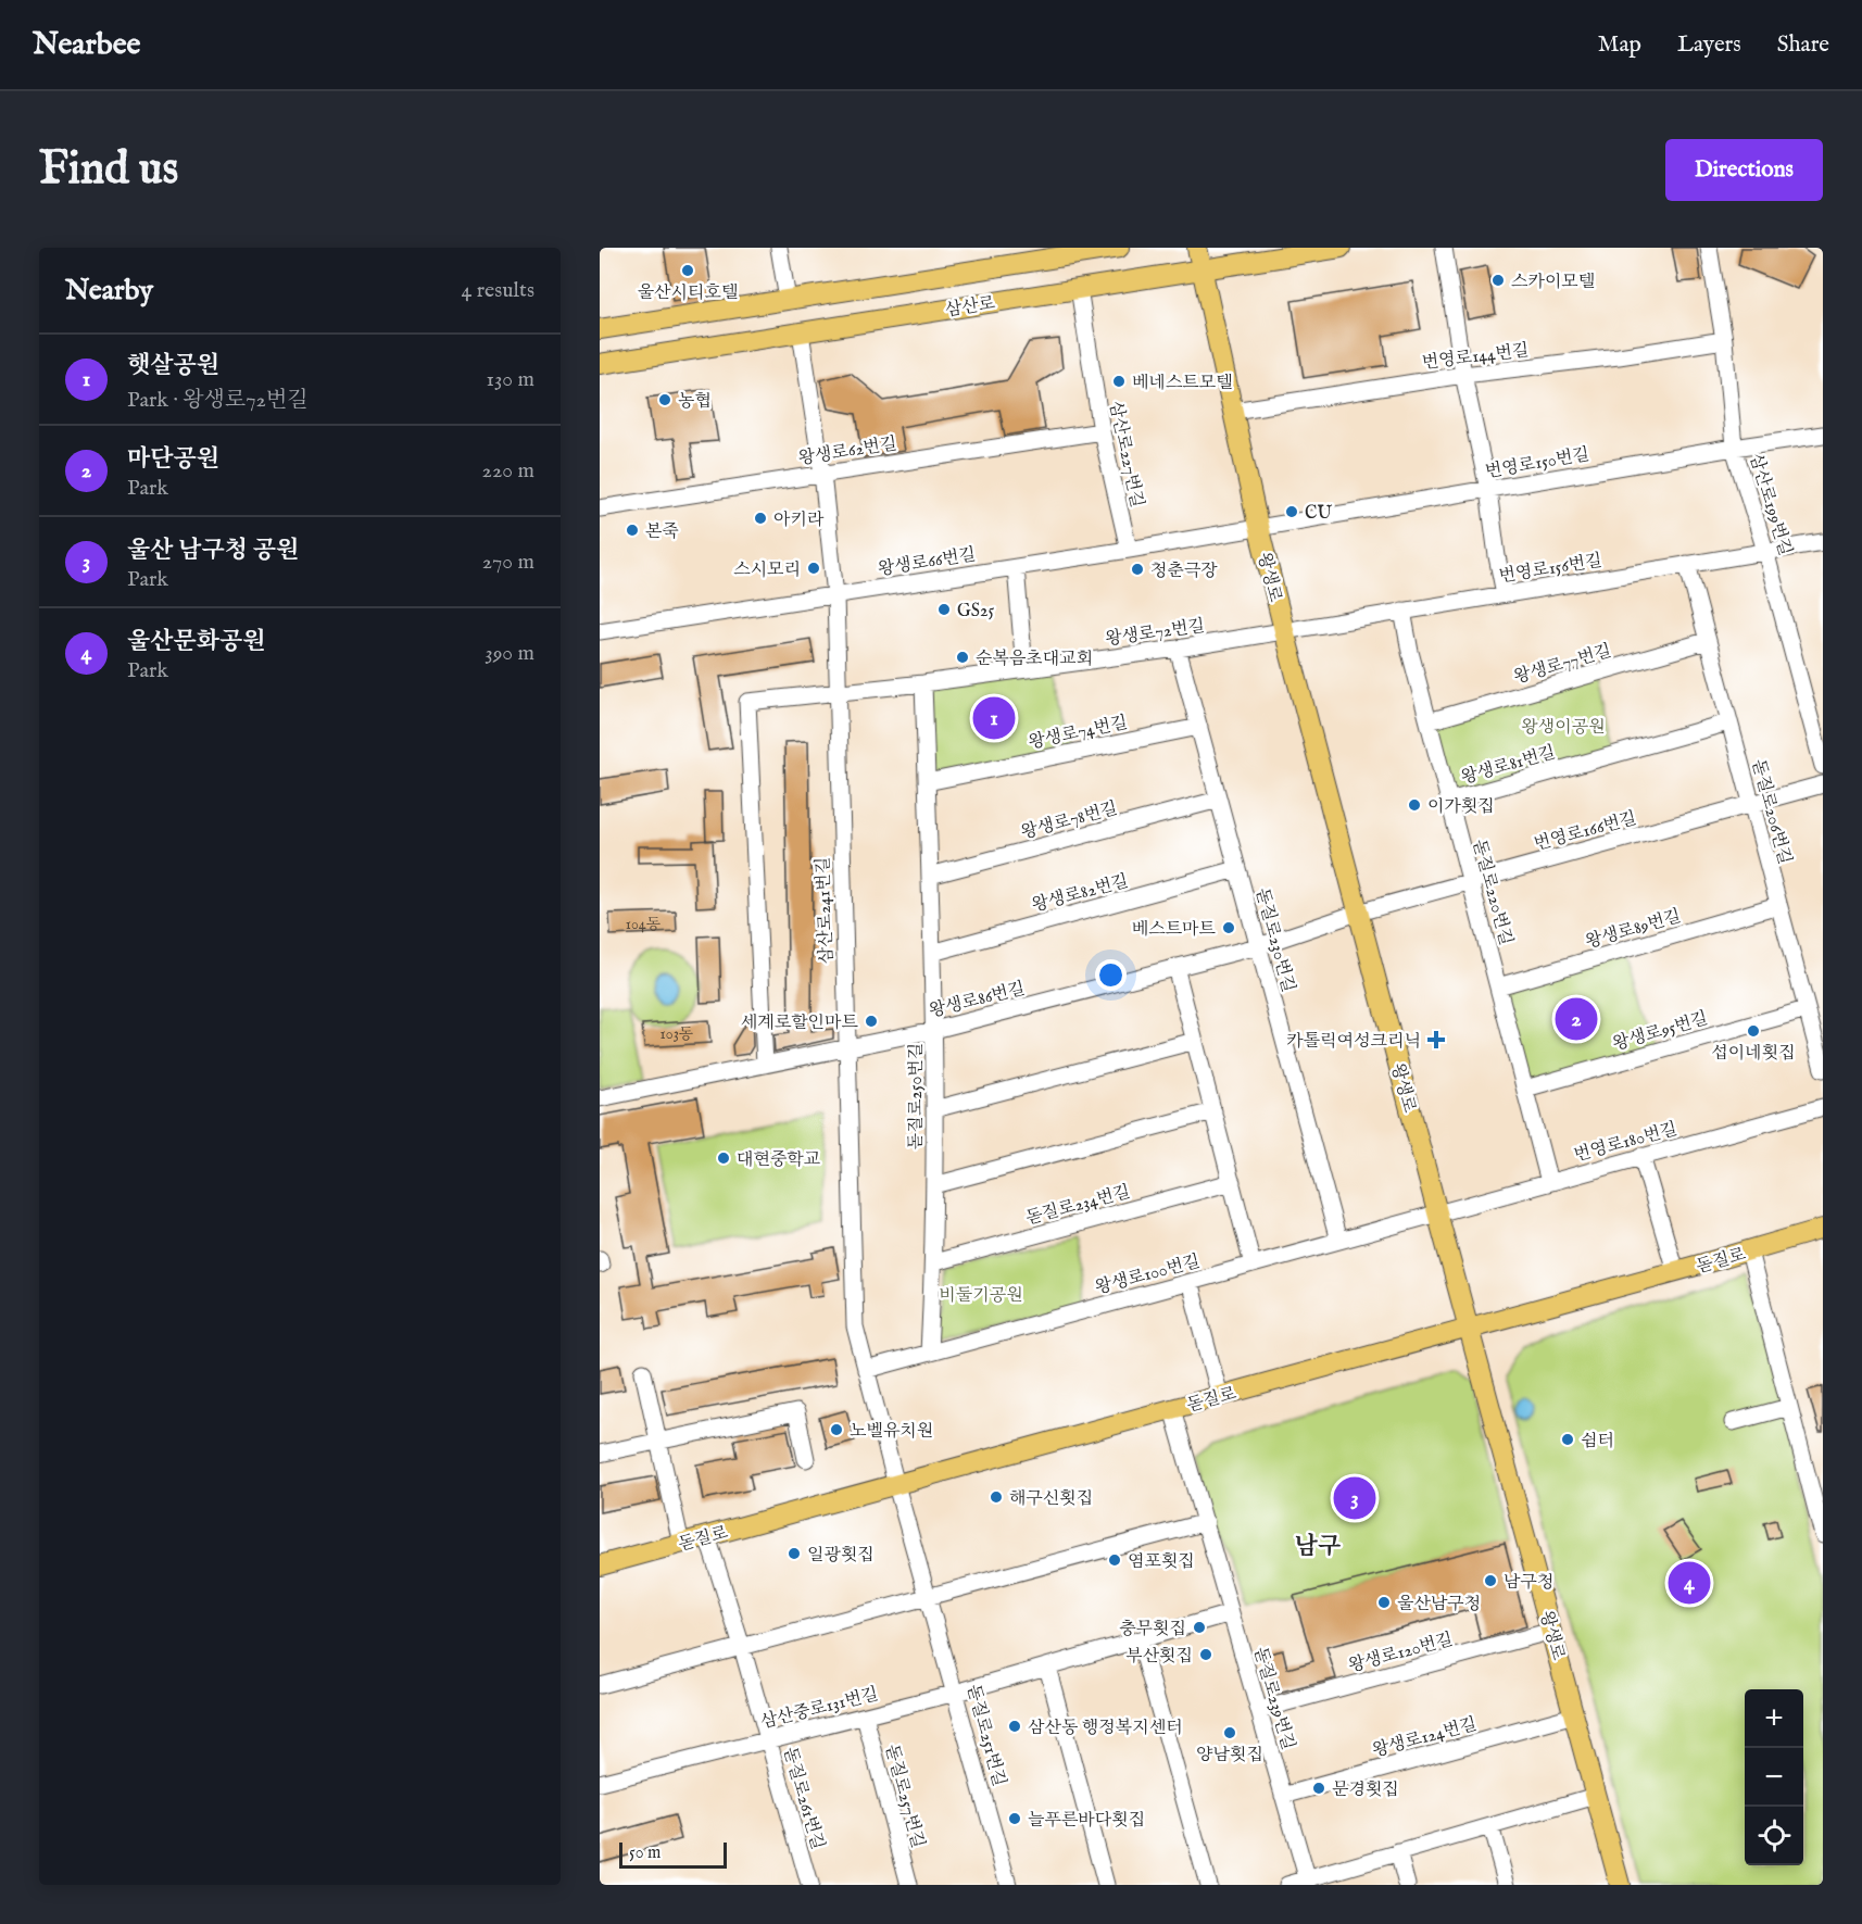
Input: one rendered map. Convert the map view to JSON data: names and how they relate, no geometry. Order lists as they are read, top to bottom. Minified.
{"streets":{"main road":["삼산로","왕생로","돋질로"],"street":["번영로144번길","왕생로62번길","삼산로227번길","번영로150번길","삼산로199번길","왕생로66번길","번영로156번길","왕생로72번길","왕생로77번길","왕생로74번길","왕생로81번길","돋질로206번길","왕생로78번길","번영로166번길","왕생로82번길","돋질로220번길","삼산로241번길","왕생로89번길","돋질로230번길","왕생로86번길","왕생로95번길","돋질로250번길","번영로180번길","돋질로234번길","왕생로100번길","왕생로120번길","돋질로239번길","삼산중로131번길","돋질로251번길","왕생로124번길","돋질로257번길","돋질로261번길"]},"crossings":[["삼산로","삼산로227번길"],["삼산로","왕생로"],["삼산로","삼산로241번길"],["번영로144번길","삼산로199번길"],["번영로144번길","왕생로"],["왕생로62번길","삼산로227번길"],["왕생로62번길","삼산로241번길"],["삼산로227번길","왕생로66번길"],["번영로150번길","삼산로199번길"],["번영로150번길","왕생로66번길"],["번영로150번길","왕생로"],["삼산로199번길","번영로156번길"],["왕생로66번길","왕생로"],["왕생로66번길","삼산로241번길"],["번영로156번길","왕생로"],["번영로156번길","왕생로72번길"],["번영로156번길","돋질로206번길"],["번영로156번길","돋질로220번길"],["왕생로","왕생로72번길"],["왕생로","번영로166번길"],["왕생로","왕생로86번길"],["왕생로","번영로180번길"],["왕생로","돋질로"],["왕생로","왕생로100번길"],["왕생로","왕생로120번길"],["왕생로","왕생로124번길"],["왕생로72번길","삼산로241번길"],["왕생로72번길","돋질로230번길"],["왕생로72번길","왕생로86번길"],["왕생로72번길","돋질로250번길"],["왕생로77번길","돋질로206번길"],["왕생로77번길","돋질로220번길"],["왕생로74번길","돋질로230번길"],["왕생로74번길","돋질로250번길"],["왕생로81번길","돋질로206번길"],["왕생로81번길","돋질로220번길"],["돋질로206번길","번영로166번길"],["돋질로206번길","왕생로89번길"],["돋질로206번길","왕생로95번길"],["왕생로78번길","돋질로230번길"],["왕생로78번길","돋질로250번길"],["번영로166번길","돋질로220번길"],["번영로166번길","왕생로86번길"],["왕생로82번길","돋질로230번길"],["왕생로82번길","돋질로250번길"],["돋질로220번길","왕생로89번길"],["돋질로220번길","왕생로95번길"],["돋질로220번길","번영로180번길"],["삼산로241번길","왕생로86번길"],["삼산로241번길","돋질로"],["삼산로241번길","왕생로100번길"],["삼산로241번길","돋질로251번길"],["돋질로230번길","왕생로86번길"],["돋질로230번길","왕생로100번길"],["왕생로86번길","돋질로250번길"],["돋질로250번길","돋질로234번길"],["돋질로250번길","왕생로100번길"],["번영로180번길","왕생로100번길"],["돋질로","돋질로239번길"],["돋질로","돋질로251번길"],["돋질로","돋질로261번길"],["왕생로120번길","돋질로239번길"],["돋질로239번길","삼산중로131번길"],["돋질로239번길","왕생로124번길"],["삼산중로131번길","돋질로251번길"],["삼산중로131번길","돋질로257번길"],["삼산중로131번길","돋질로261번길"]],"districts":["남구"],"parks":["왕생이공원","비둘기공원"],"places":{"other":["울산시티호텔","스카이모텔","베네스트모텔","농협","CU","아키라","본죽","스시모리","청춘극장","GS25","순복음초대교회","이가횟집","베스트마트","세계로할인마트","섭이네횟집","대현중학교","노벨유치원","쉼터","해구신횟집","일광횟집","염포횟집","남구청","울산남구청","충무횟집","부산횟집","삼산동 행정복지센터","양남횟집","문경횟집","늘푸른바다횟집"],"health":["카톨릭여성크리닉"]},"house_numbers":["104동","103동"],"scale_bar":"50 m","page":{"header":"Nearbee","nav":["Map","Layers","Share"],"buttons":"Directions","title":"Find us","heading":["Nearby","4 results"],"list":[{"mark":"1","name":"햇살공원","note":"Park · 왕생로72번길","value":"130 m"},{"mark":"2","name":"마단공원","note":"Park","value":"220 m"},{"mark":"3","name":"울산 남구청 공원","note":"Park","value":"270 m"},{"mark":"4","name":"울산문화공원","note":"Park","value":"390 m"}],"pins":["1","2","3","4"],"map_buttons":["+","−"],"scale":"50 m"}}
